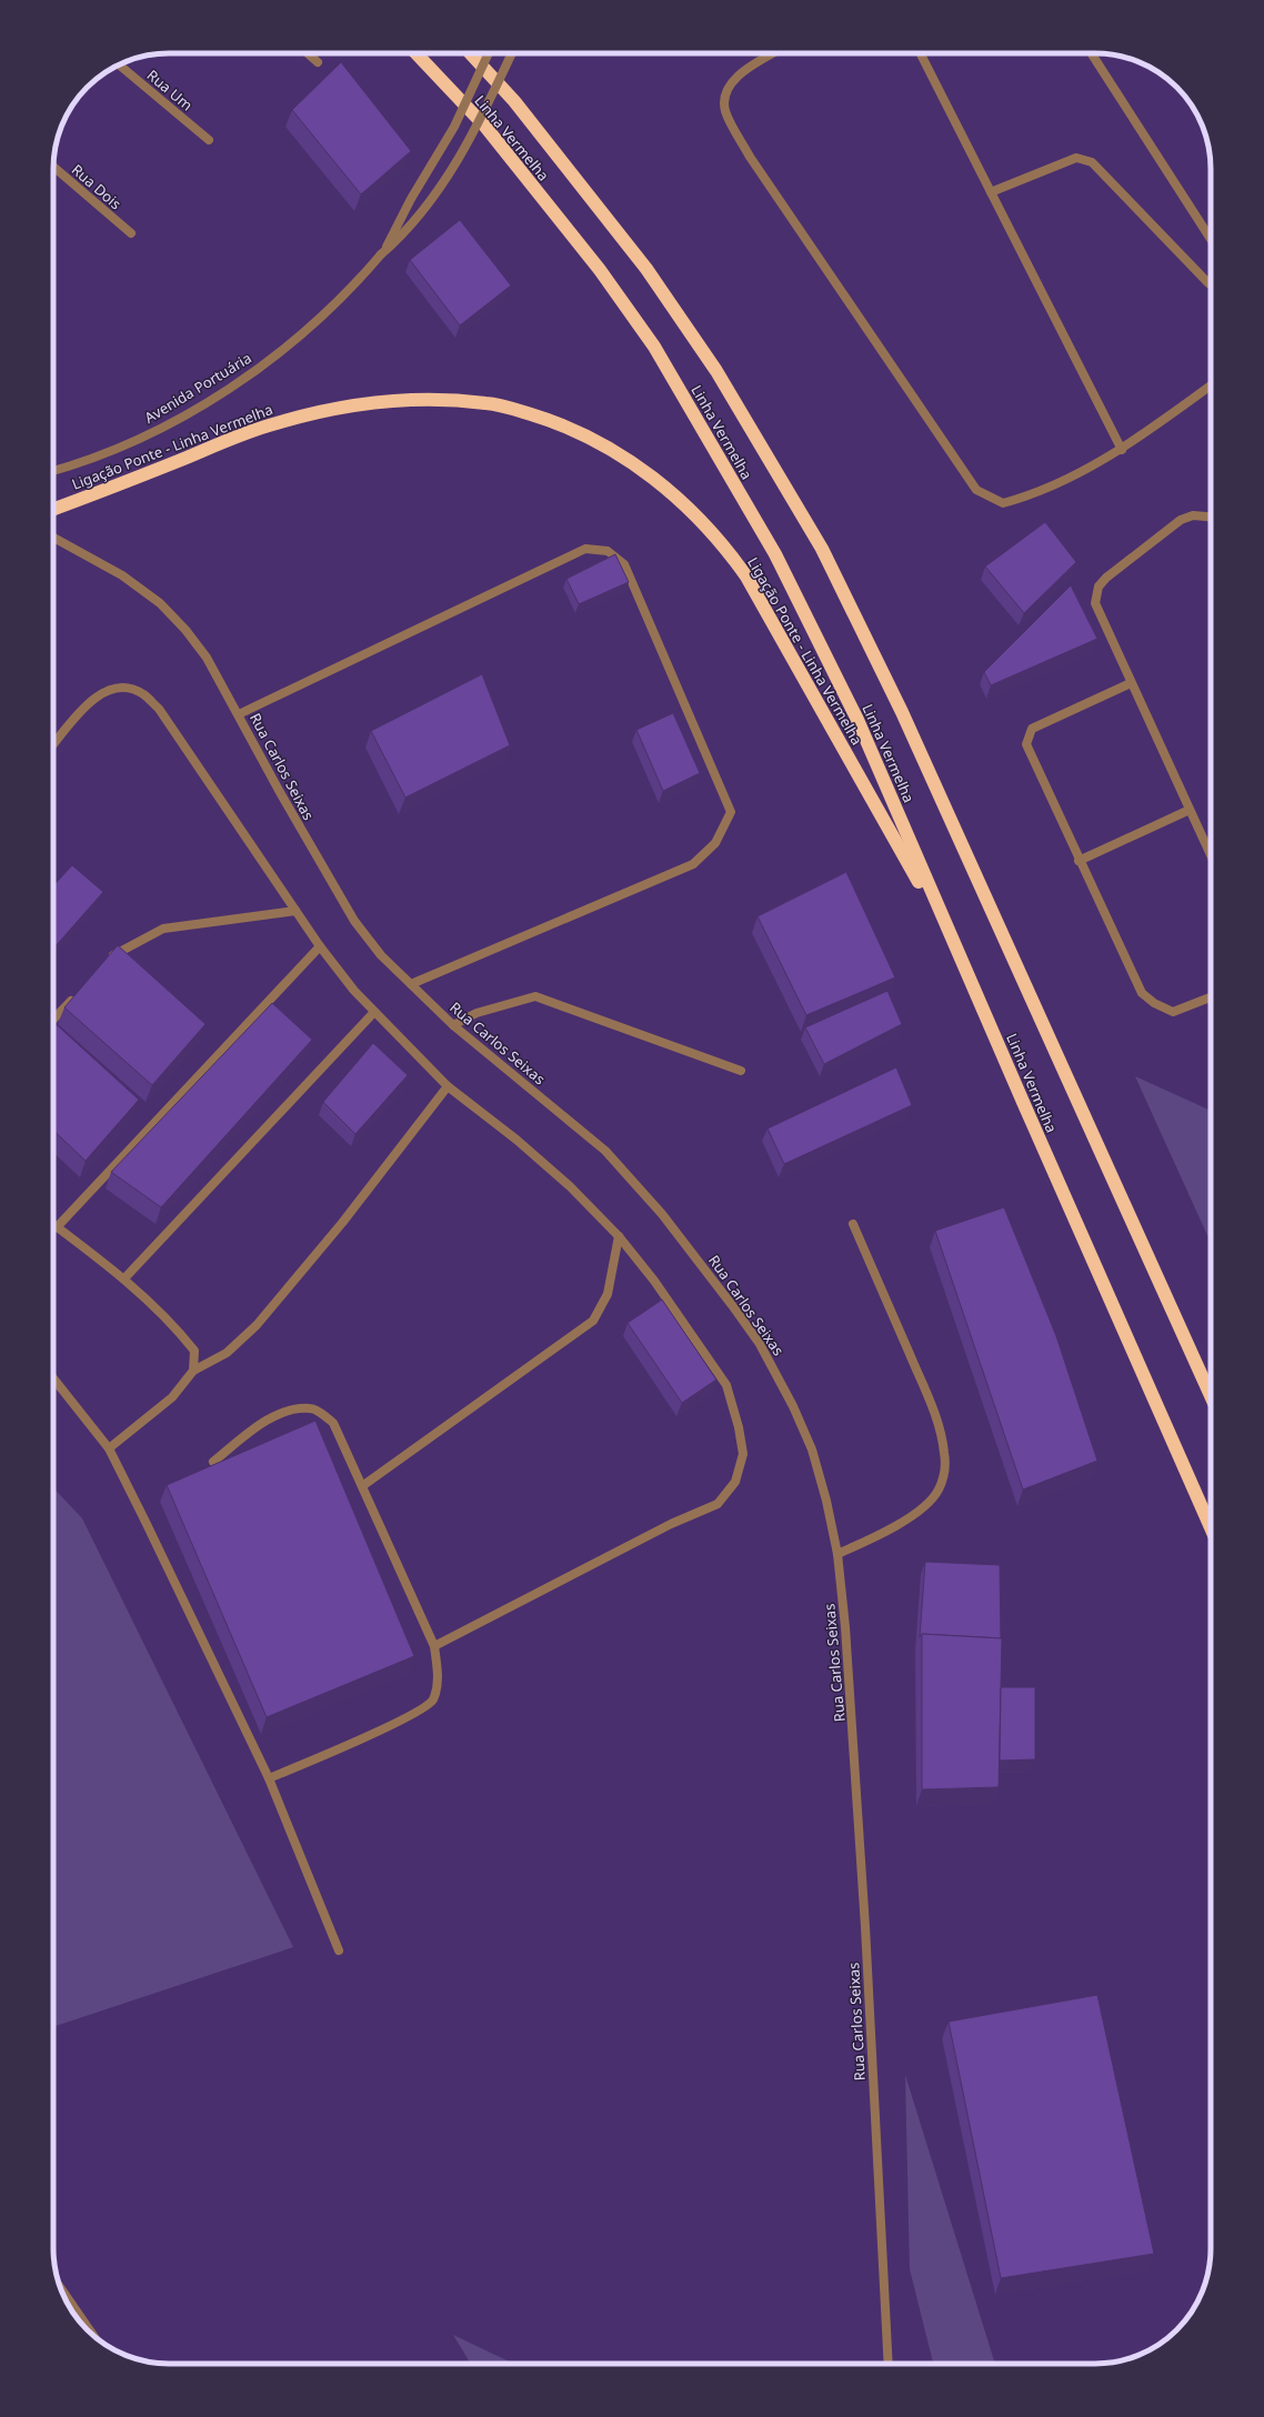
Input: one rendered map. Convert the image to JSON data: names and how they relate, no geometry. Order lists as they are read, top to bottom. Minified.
{"streets":{"highway":["Linha Vermelha","Ligação Ponte - Linha Vermelha"],"street":["Rua Um","Rua Dois","Avenida Portuária","Rua Carlos Seixas"]},"crossings":[["Linha Vermelha","Ligação Ponte - Linha Vermelha"]]}
